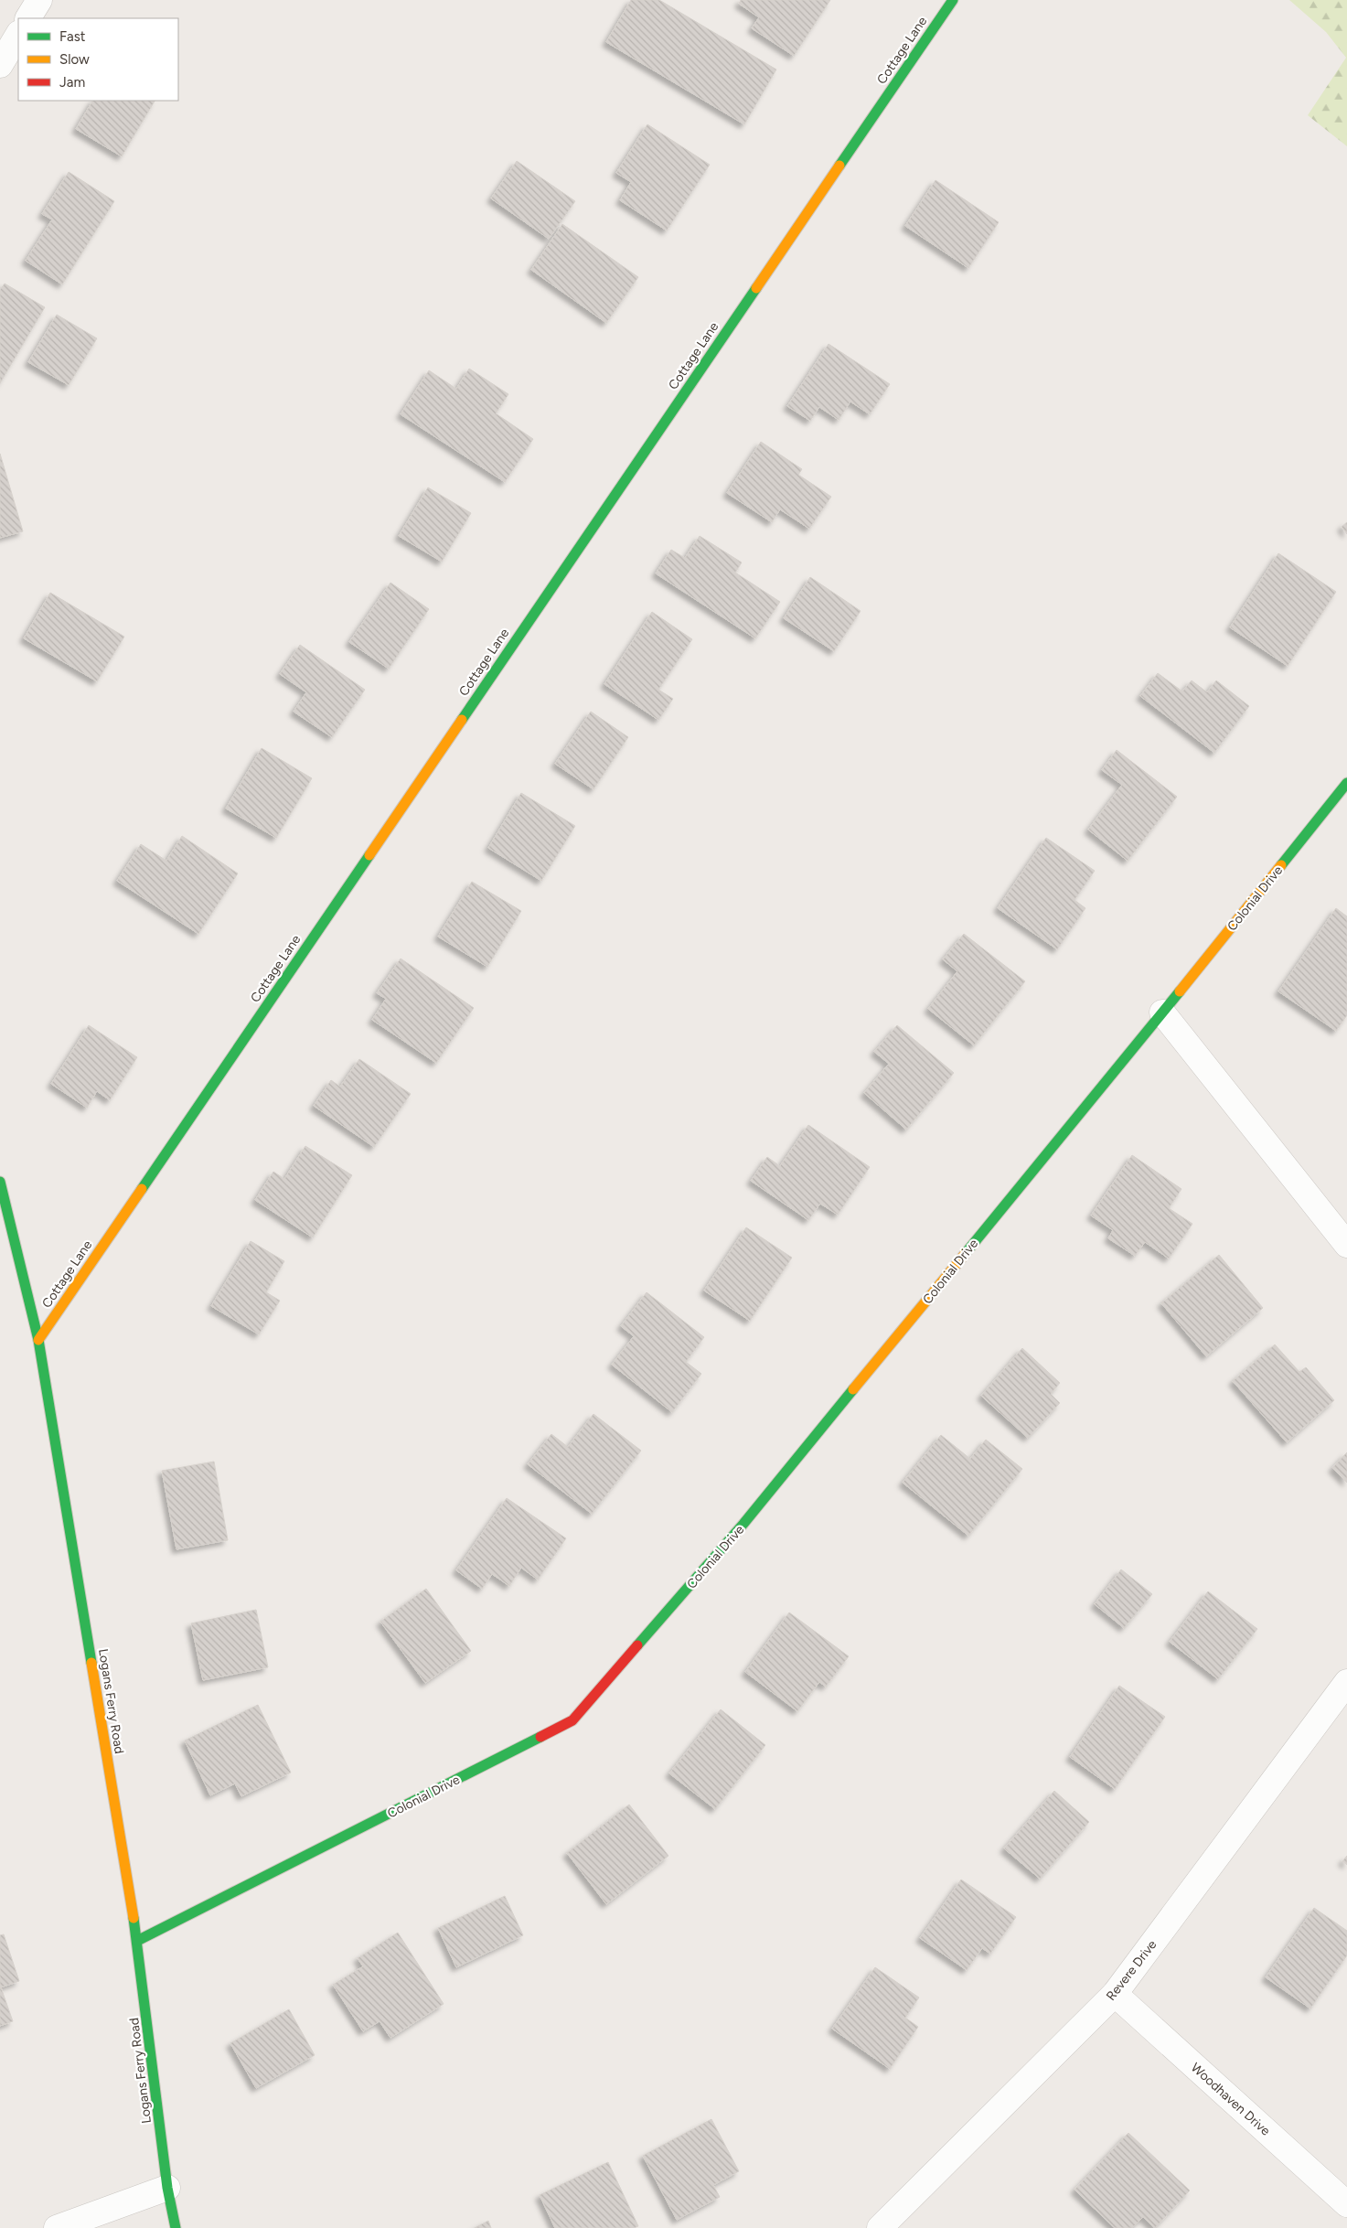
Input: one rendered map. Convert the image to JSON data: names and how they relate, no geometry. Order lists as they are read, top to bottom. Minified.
{"streets":{"street":["Cottage Lane","Colonial Drive","Logans Ferry Road","Revere Drive","Woodhaven Drive"]},"crossings":[["Cottage Lane","Logans Ferry Road"],["Colonial Drive","Logans Ferry Road"],["Revere Drive","Woodhaven Drive"]],"legend":["Fast","Slow","Jam"]}
